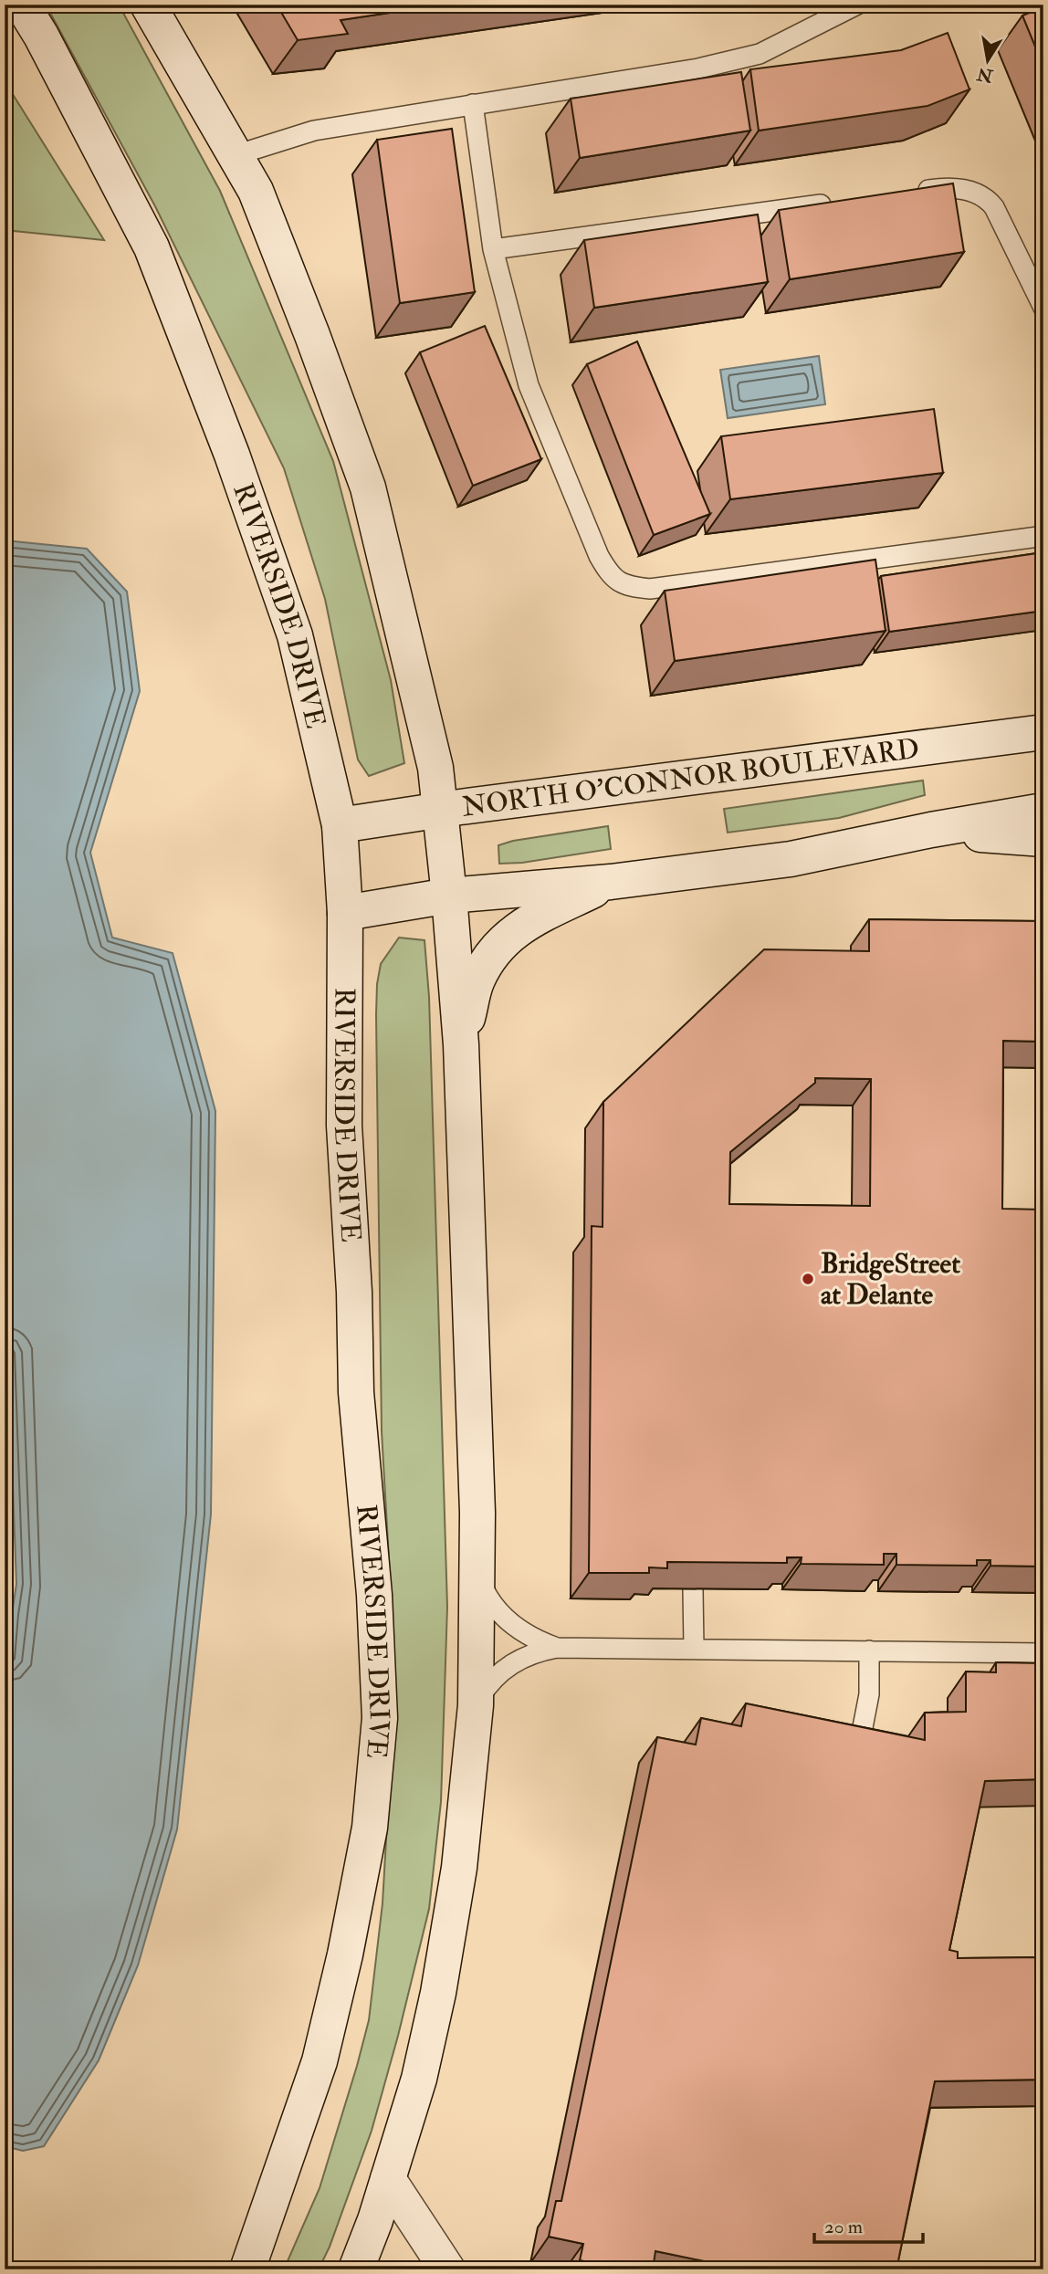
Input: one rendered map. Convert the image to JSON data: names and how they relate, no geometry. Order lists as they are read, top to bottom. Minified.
{"streets":{"main road":["RIVERSIDE DRIVE","NORTH O'CONNOR BOULEVARD"]},"crossings":[["RIVERSIDE DRIVE","NORTH O'CONNOR BOULEVARD"]],"places":["BridgeStreet at Delante"],"scale_bar":"20 m","north":"bottom"}
